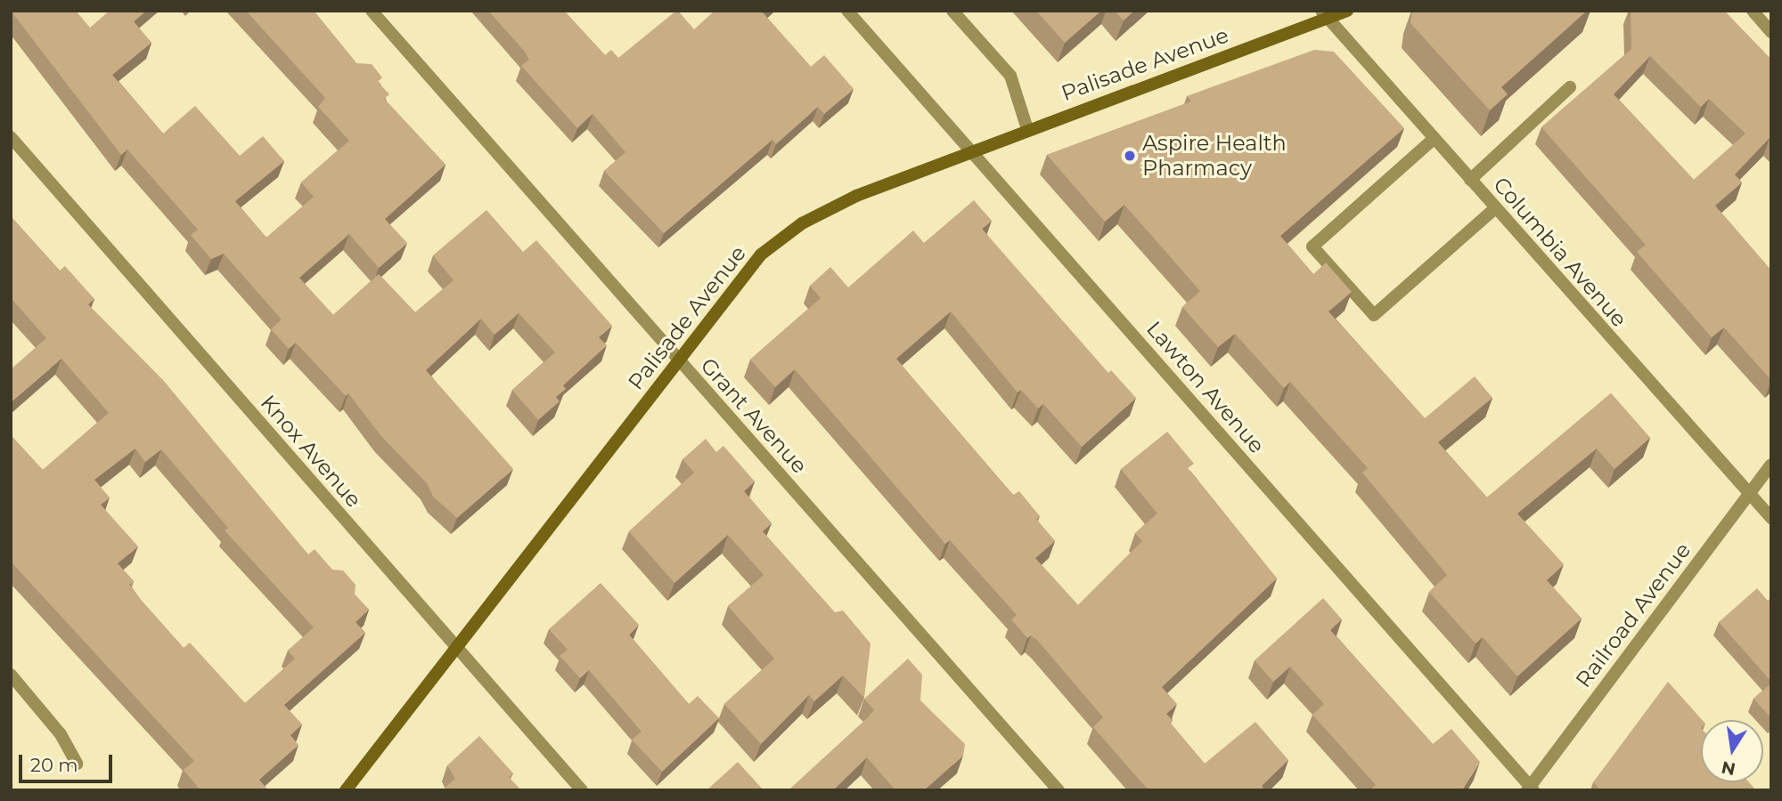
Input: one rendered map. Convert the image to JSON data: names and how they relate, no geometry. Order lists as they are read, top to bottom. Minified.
{"streets":{"main road":["Palisade Avenue"],"street":["Columbia Avenue","Lawton Avenue","Grant Avenue","Knox Avenue","Railroad Avenue"]},"crossings":[["Palisade Avenue","Columbia Avenue"],["Palisade Avenue","Lawton Avenue"],["Palisade Avenue","Grant Avenue"],["Palisade Avenue","Knox Avenue"],["Columbia Avenue","Railroad Avenue"],["Lawton Avenue","Railroad Avenue"]],"places":["Aspire Health Pharmacy"],"scale_bar":"20 m","north":"bottom"}
